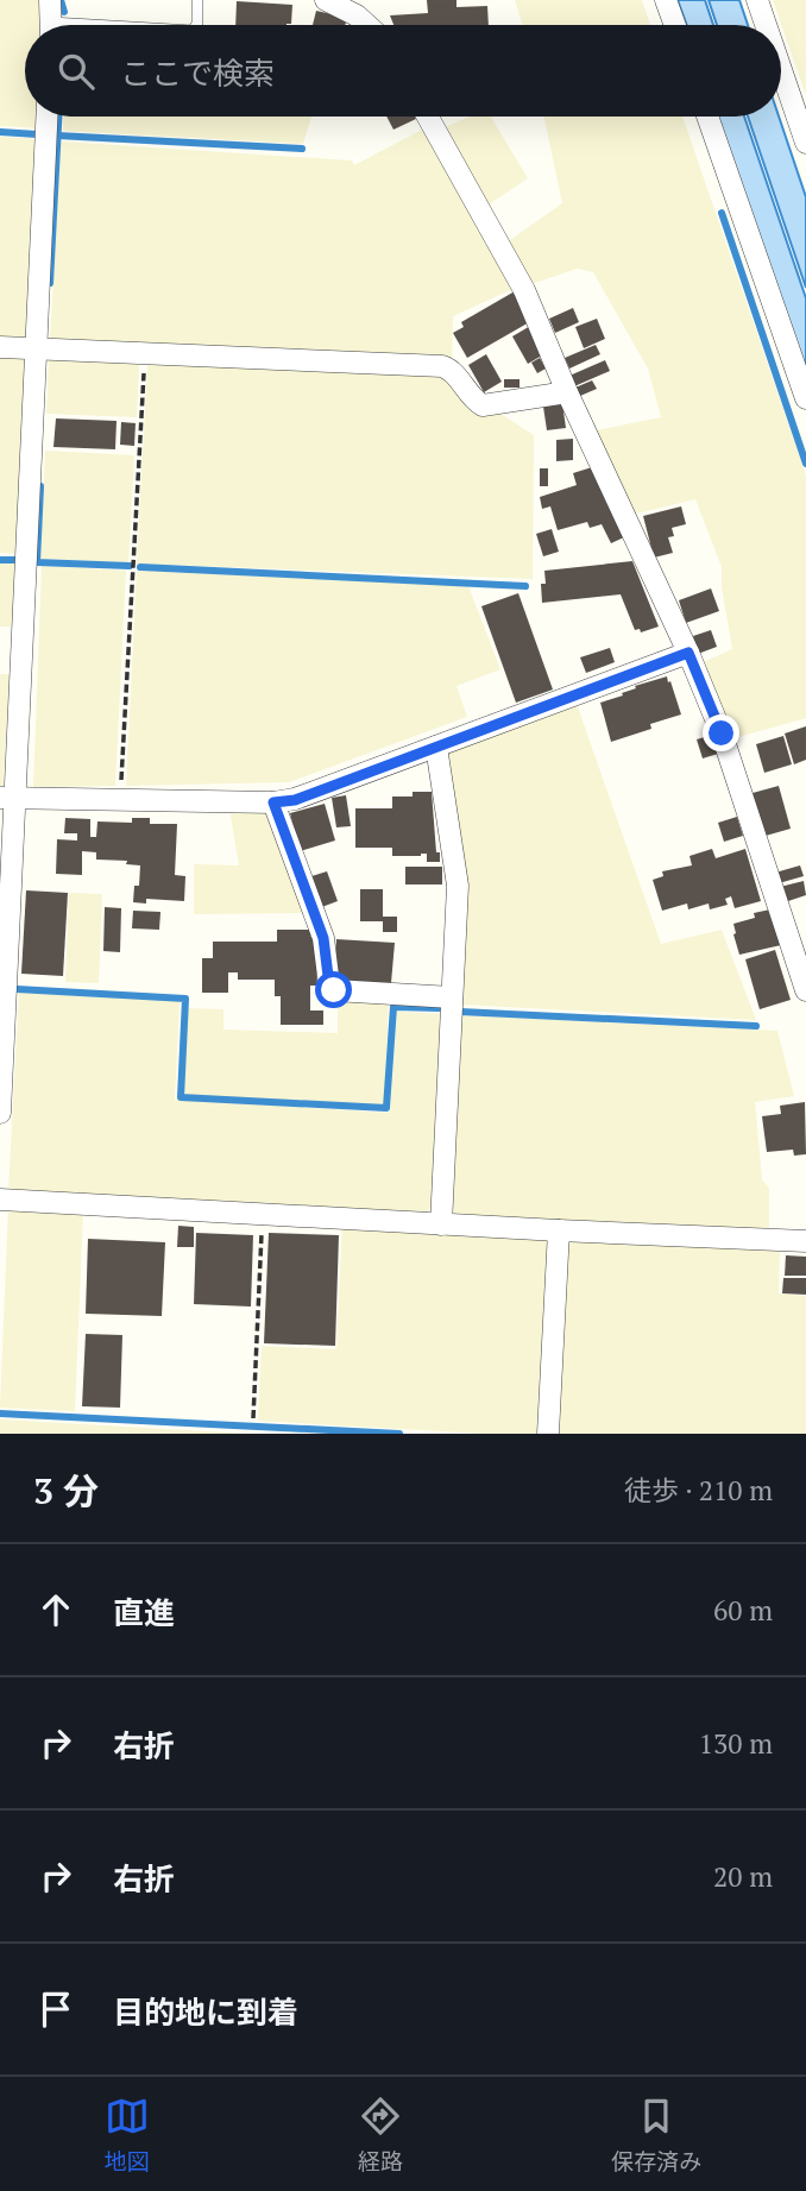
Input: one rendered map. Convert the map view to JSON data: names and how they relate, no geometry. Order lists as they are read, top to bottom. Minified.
{"page":{"search":"ここで検索","heading":["3 分","徒歩 · 210 m"],"list":[["直進","60 m"],["右折","130 m"],["右折","20 m"],"目的地に到着"],"nav":["地図","経路","保存済み"]}}
